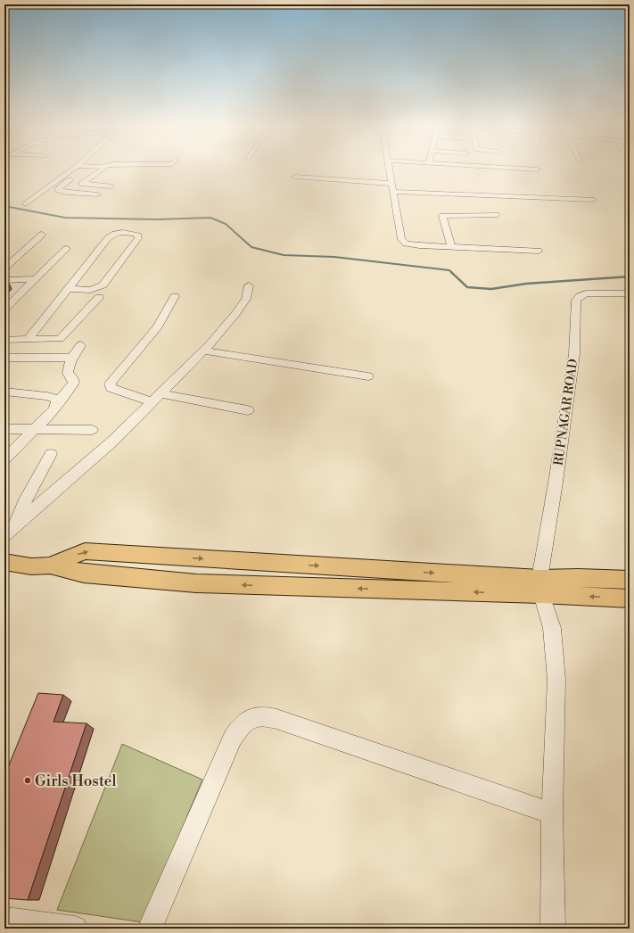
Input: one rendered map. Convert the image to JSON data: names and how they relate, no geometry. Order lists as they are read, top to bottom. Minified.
{"streets":{"street":["RUPNAGAR ROAD"]},"places":["Girls Hostel"]}
